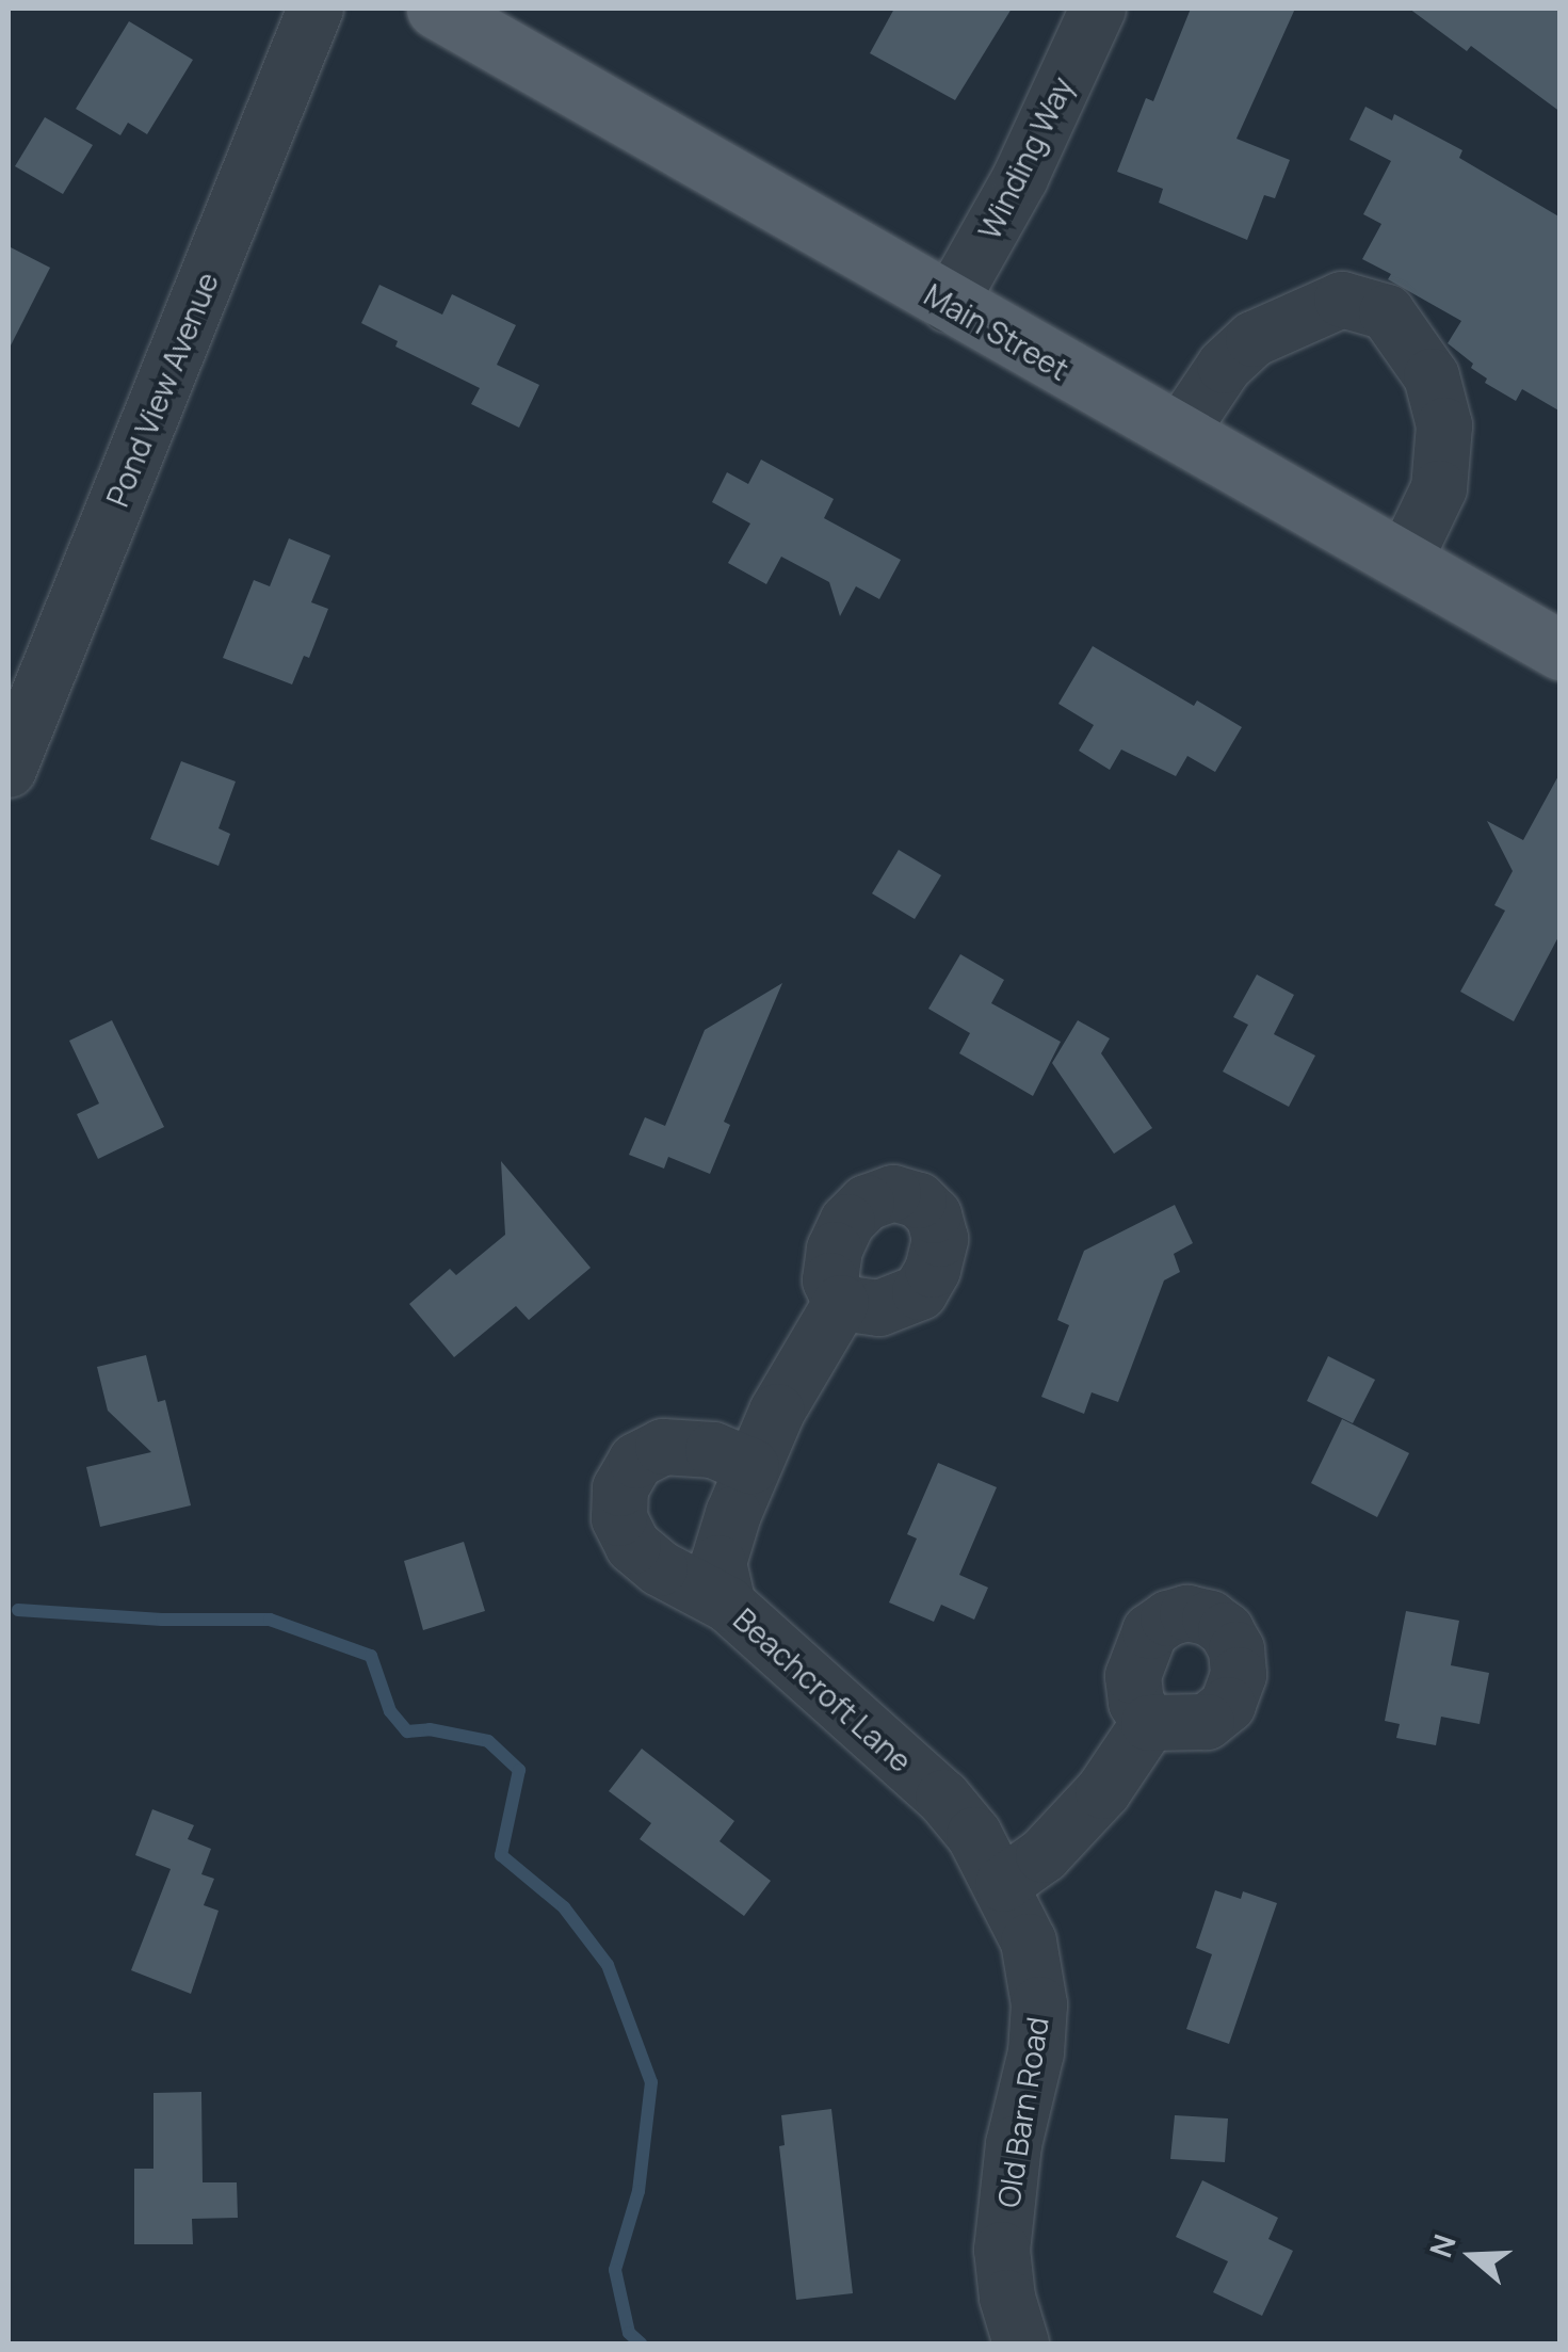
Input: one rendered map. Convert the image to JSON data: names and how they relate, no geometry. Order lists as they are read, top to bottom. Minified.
{"streets":{"main road":["Main Street"],"street":["Winding Way","Pond View Avenue","Beachcroft Lane","Old Barn Road"]},"crossings":[["Winding Way","Main Street"],["Beachcroft Lane","Old Barn Road"]],"north":"left"}
